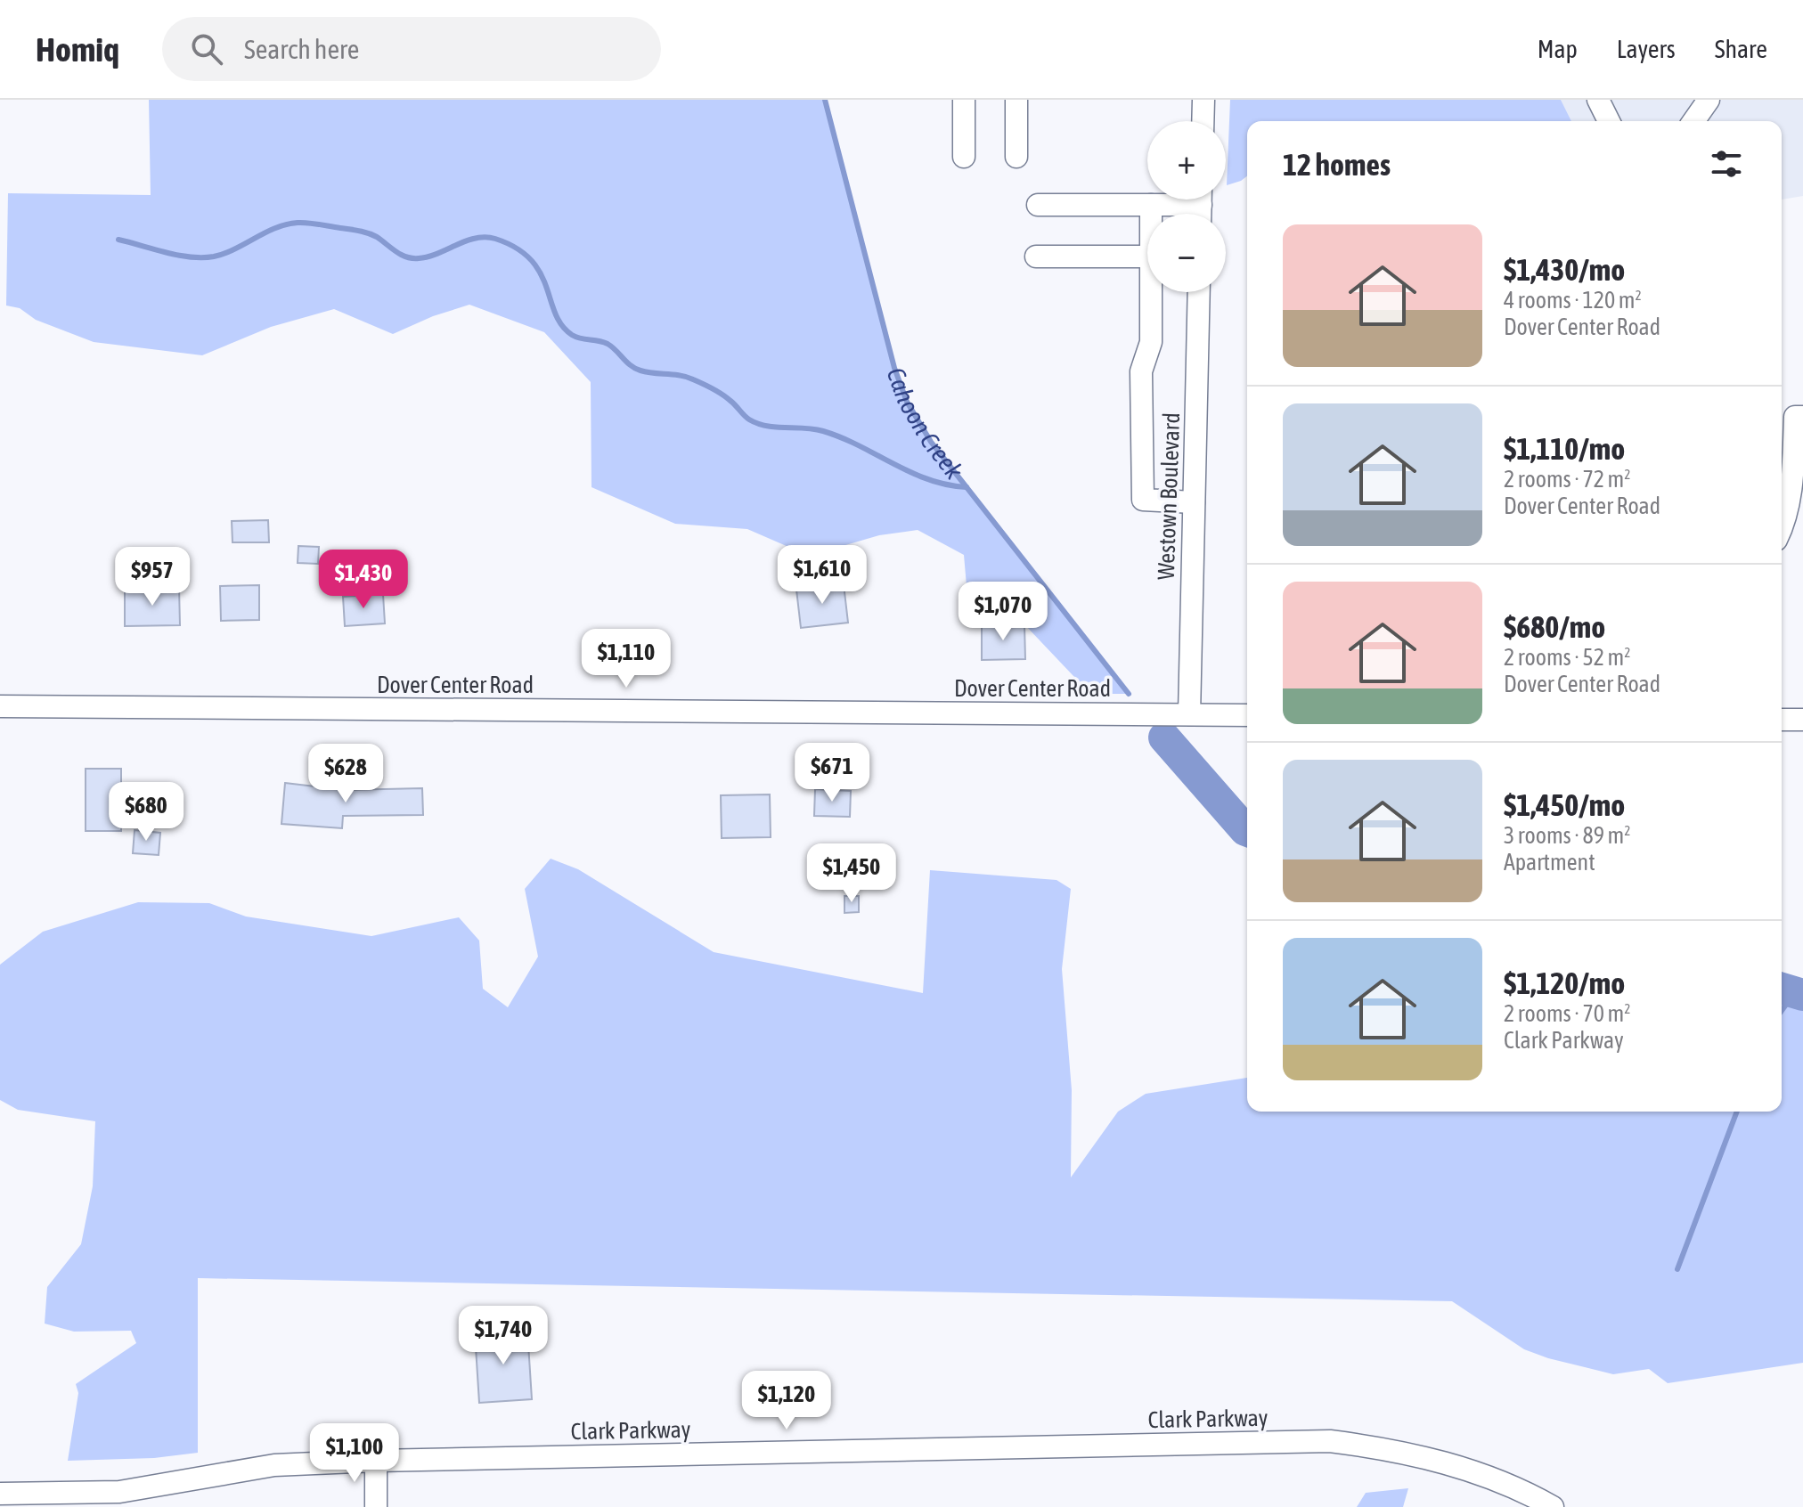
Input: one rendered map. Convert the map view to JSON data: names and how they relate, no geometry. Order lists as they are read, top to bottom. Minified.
{"streets":{"street":["Westown Boulevard","Dover Center Road","Clark Parkway"]},"crossings":[["Westown Boulevard","Dover Center Road"]],"water":["Cahoon Creek"],"page":{"header":"Homiq","search":"Search here","nav":["Map","Layers","Share"],"map_buttons":["+","−"],"heading":"12 homes","list":[{"name":"$1,430/mo","note":"4 rooms · 120 m² · Dover Center Road"},{"name":"$1,110/mo","note":"2 rooms · 72 m² · Dover Center Road"},{"name":"$680/mo","note":"2 rooms · 52 m² · Dover Center Road"},{"name":"$1,450/mo","note":"3 rooms · 89 m² · Apartment"},{"name":"$1,120/mo","note":"2 rooms · 70 m² · Clark Parkway"}],"price":["$1,610","$957","$1,430","$1,070","$1,110","$671","$628","$680","$1,450","$1,740","$1,120","$1,100"]}}
